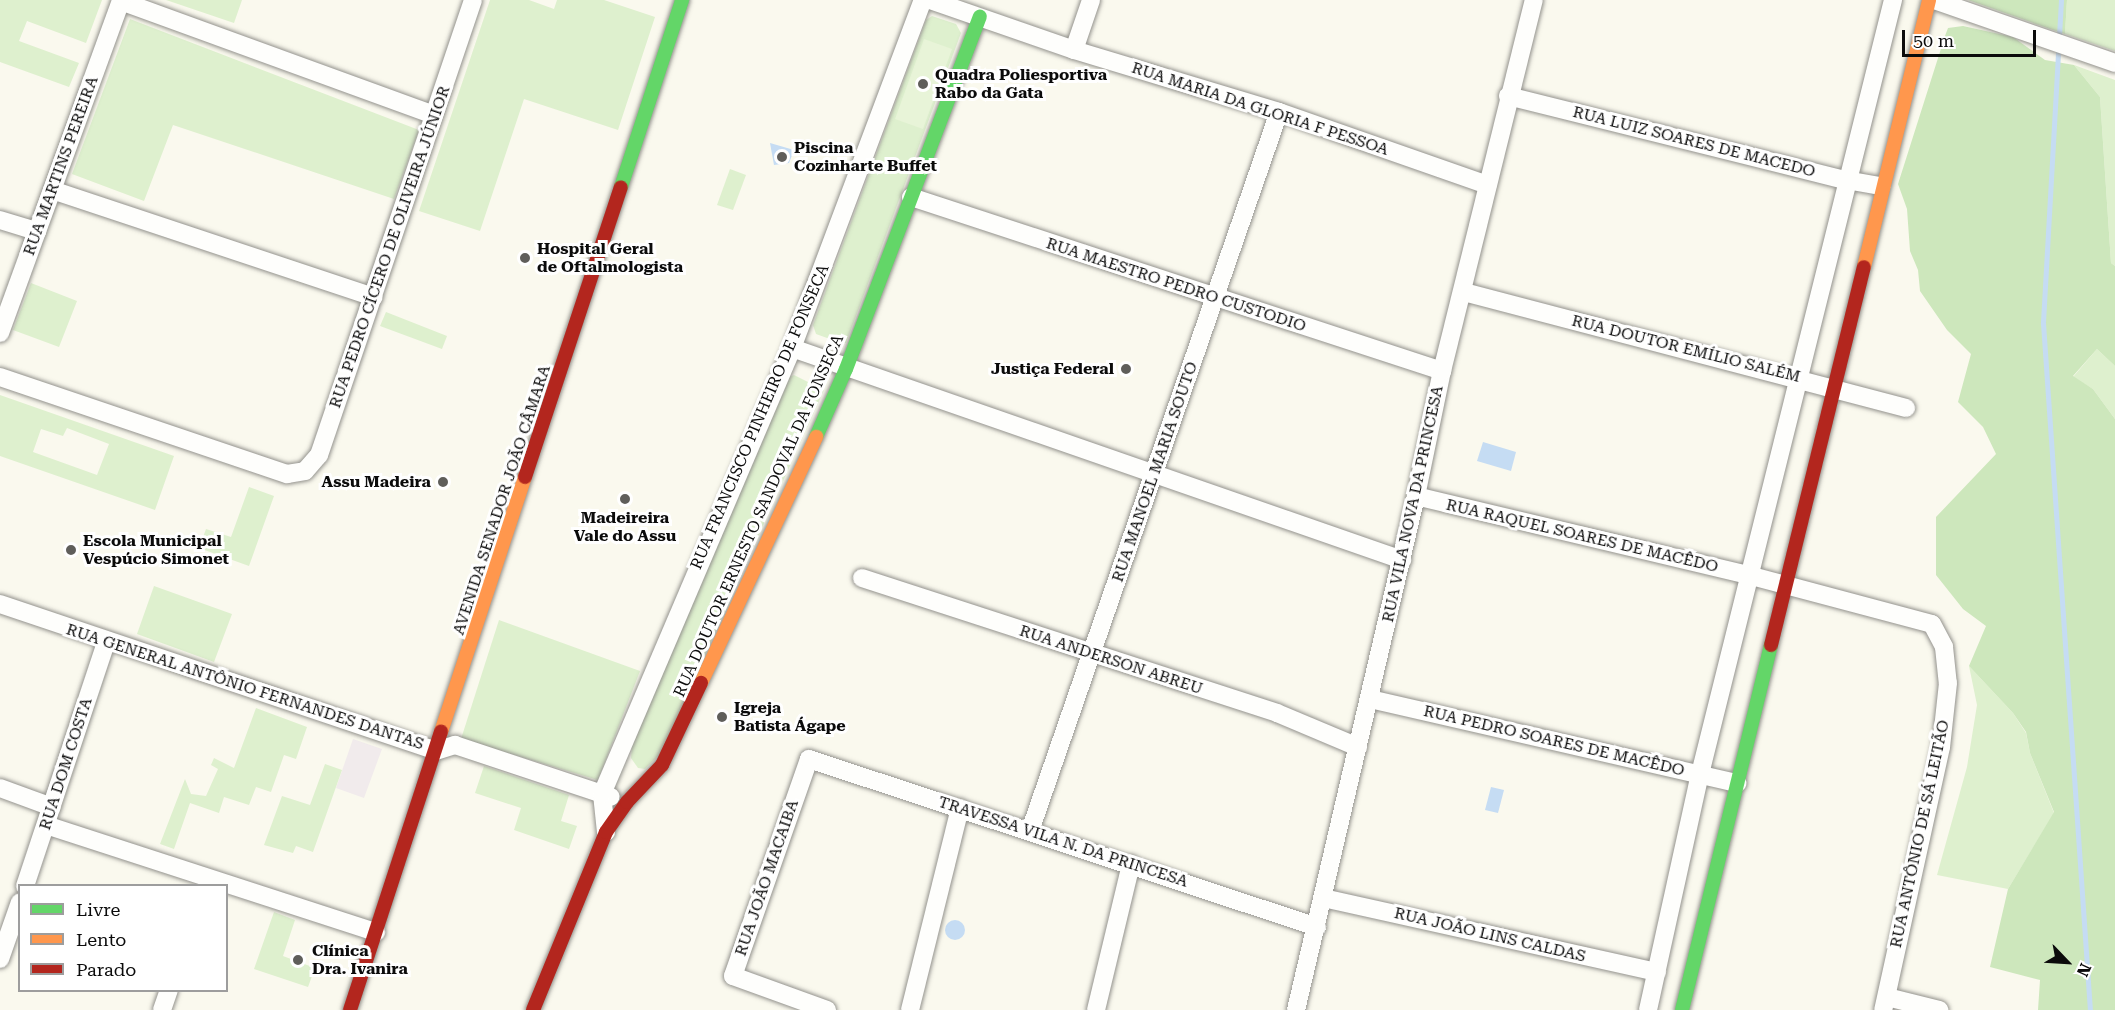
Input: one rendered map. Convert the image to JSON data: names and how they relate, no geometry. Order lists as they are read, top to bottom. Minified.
{"streets":{"street":["RUA MARIA DA GLORIA F PESSOA","RUA LUIZ SOARES DE MACEDO","RUA MARTINS PEREIRA","RUA PEDRO CÍCERO DE OLIVEIRA JÚNIOR","RUA MAESTRO PEDRO CUSTODIO","RUA DOUTOR EMÍLIO SALÉM","RUA FRANCISCO PINHEIRO DE FONSECA","RUA MANOEL MARIA SOUTO","AVENIDA SENADOR JOÃO CÂMARA","RUA VILA NOVA DA PRINCESA","RUA DOUTOR ERNESTO SANDOVAL DA FONSECA","RUA RAQUEL SOARES DE MACÊDO","RUA ANDERSON ABREU","RUA GENERAL ANTÔNIO FERNANDES DANTAS","RUA PEDRO SOARES DE MACÊDO","RUA DOM COSTA","RUA ANTÔNIO DE SÁ LEITÃO","TRAVESSA VILA N. DA PRINCESA","RUA JOÃO MACAIBA","RUA JOÃO LINS CALDAS"]},"crossings":[["RUA MARIA DA GLORIA F PESSOA","RUA MANOEL MARIA SOUTO"],["RUA MARIA DA GLORIA F PESSOA","RUA VILA NOVA DA PRINCESA"],["RUA MARIA DA GLORIA F PESSOA","RUA DOUTOR ERNESTO SANDOVAL DA FONSECA"],["RUA LUIZ SOARES DE MACEDO","RUA VILA NOVA DA PRINCESA"],["RUA MAESTRO PEDRO CUSTODIO","RUA MANOEL MARIA SOUTO"],["RUA MAESTRO PEDRO CUSTODIO","RUA VILA NOVA DA PRINCESA"],["RUA MAESTRO PEDRO CUSTODIO","RUA DOUTOR ERNESTO SANDOVAL DA FONSECA"],["RUA DOUTOR EMÍLIO SALÉM","RUA VILA NOVA DA PRINCESA"],["RUA FRANCISCO PINHEIRO DE FONSECA","RUA DOUTOR ERNESTO SANDOVAL DA FONSECA"],["RUA FRANCISCO PINHEIRO DE FONSECA","RUA GENERAL ANTÔNIO FERNANDES DANTAS"],["RUA MANOEL MARIA SOUTO","RUA ANDERSON ABREU"],["RUA MANOEL MARIA SOUTO","TRAVESSA VILA N. DA PRINCESA"],["AVENIDA SENADOR JOÃO CÂMARA","RUA GENERAL ANTÔNIO FERNANDES DANTAS"],["RUA VILA NOVA DA PRINCESA","RUA RAQUEL SOARES DE MACÊDO"],["RUA VILA NOVA DA PRINCESA","RUA ANDERSON ABREU"],["RUA VILA NOVA DA PRINCESA","RUA PEDRO SOARES DE MACÊDO"],["RUA VILA NOVA DA PRINCESA","TRAVESSA VILA N. DA PRINCESA"],["RUA VILA NOVA DA PRINCESA","RUA JOÃO LINS CALDAS"],["RUA DOUTOR ERNESTO SANDOVAL DA FONSECA","RUA GENERAL ANTÔNIO FERNANDES DANTAS"],["RUA RAQUEL SOARES DE MACÊDO","RUA ANTÔNIO DE SÁ LEITÃO"],["RUA GENERAL ANTÔNIO FERNANDES DANTAS","RUA DOM COSTA"],["TRAVESSA VILA N. DA PRINCESA","RUA JOÃO MACAIBA"]],"places":["Quadra Poliesportiva Rabo da Gata","Piscina Cozinharte Buffet","Hospital Geral de Oftalmologista","Justiça Federal","Assu Madeira","Madeireira Vale do Assu","Escola Municipal Vespúcio Simonet","Igreja Batista Ágape","Clínica Dra. Ivanira"],"legend":["Livre","Lento","Parado"],"scale_bar":"50 m","north":"bottom right"}
